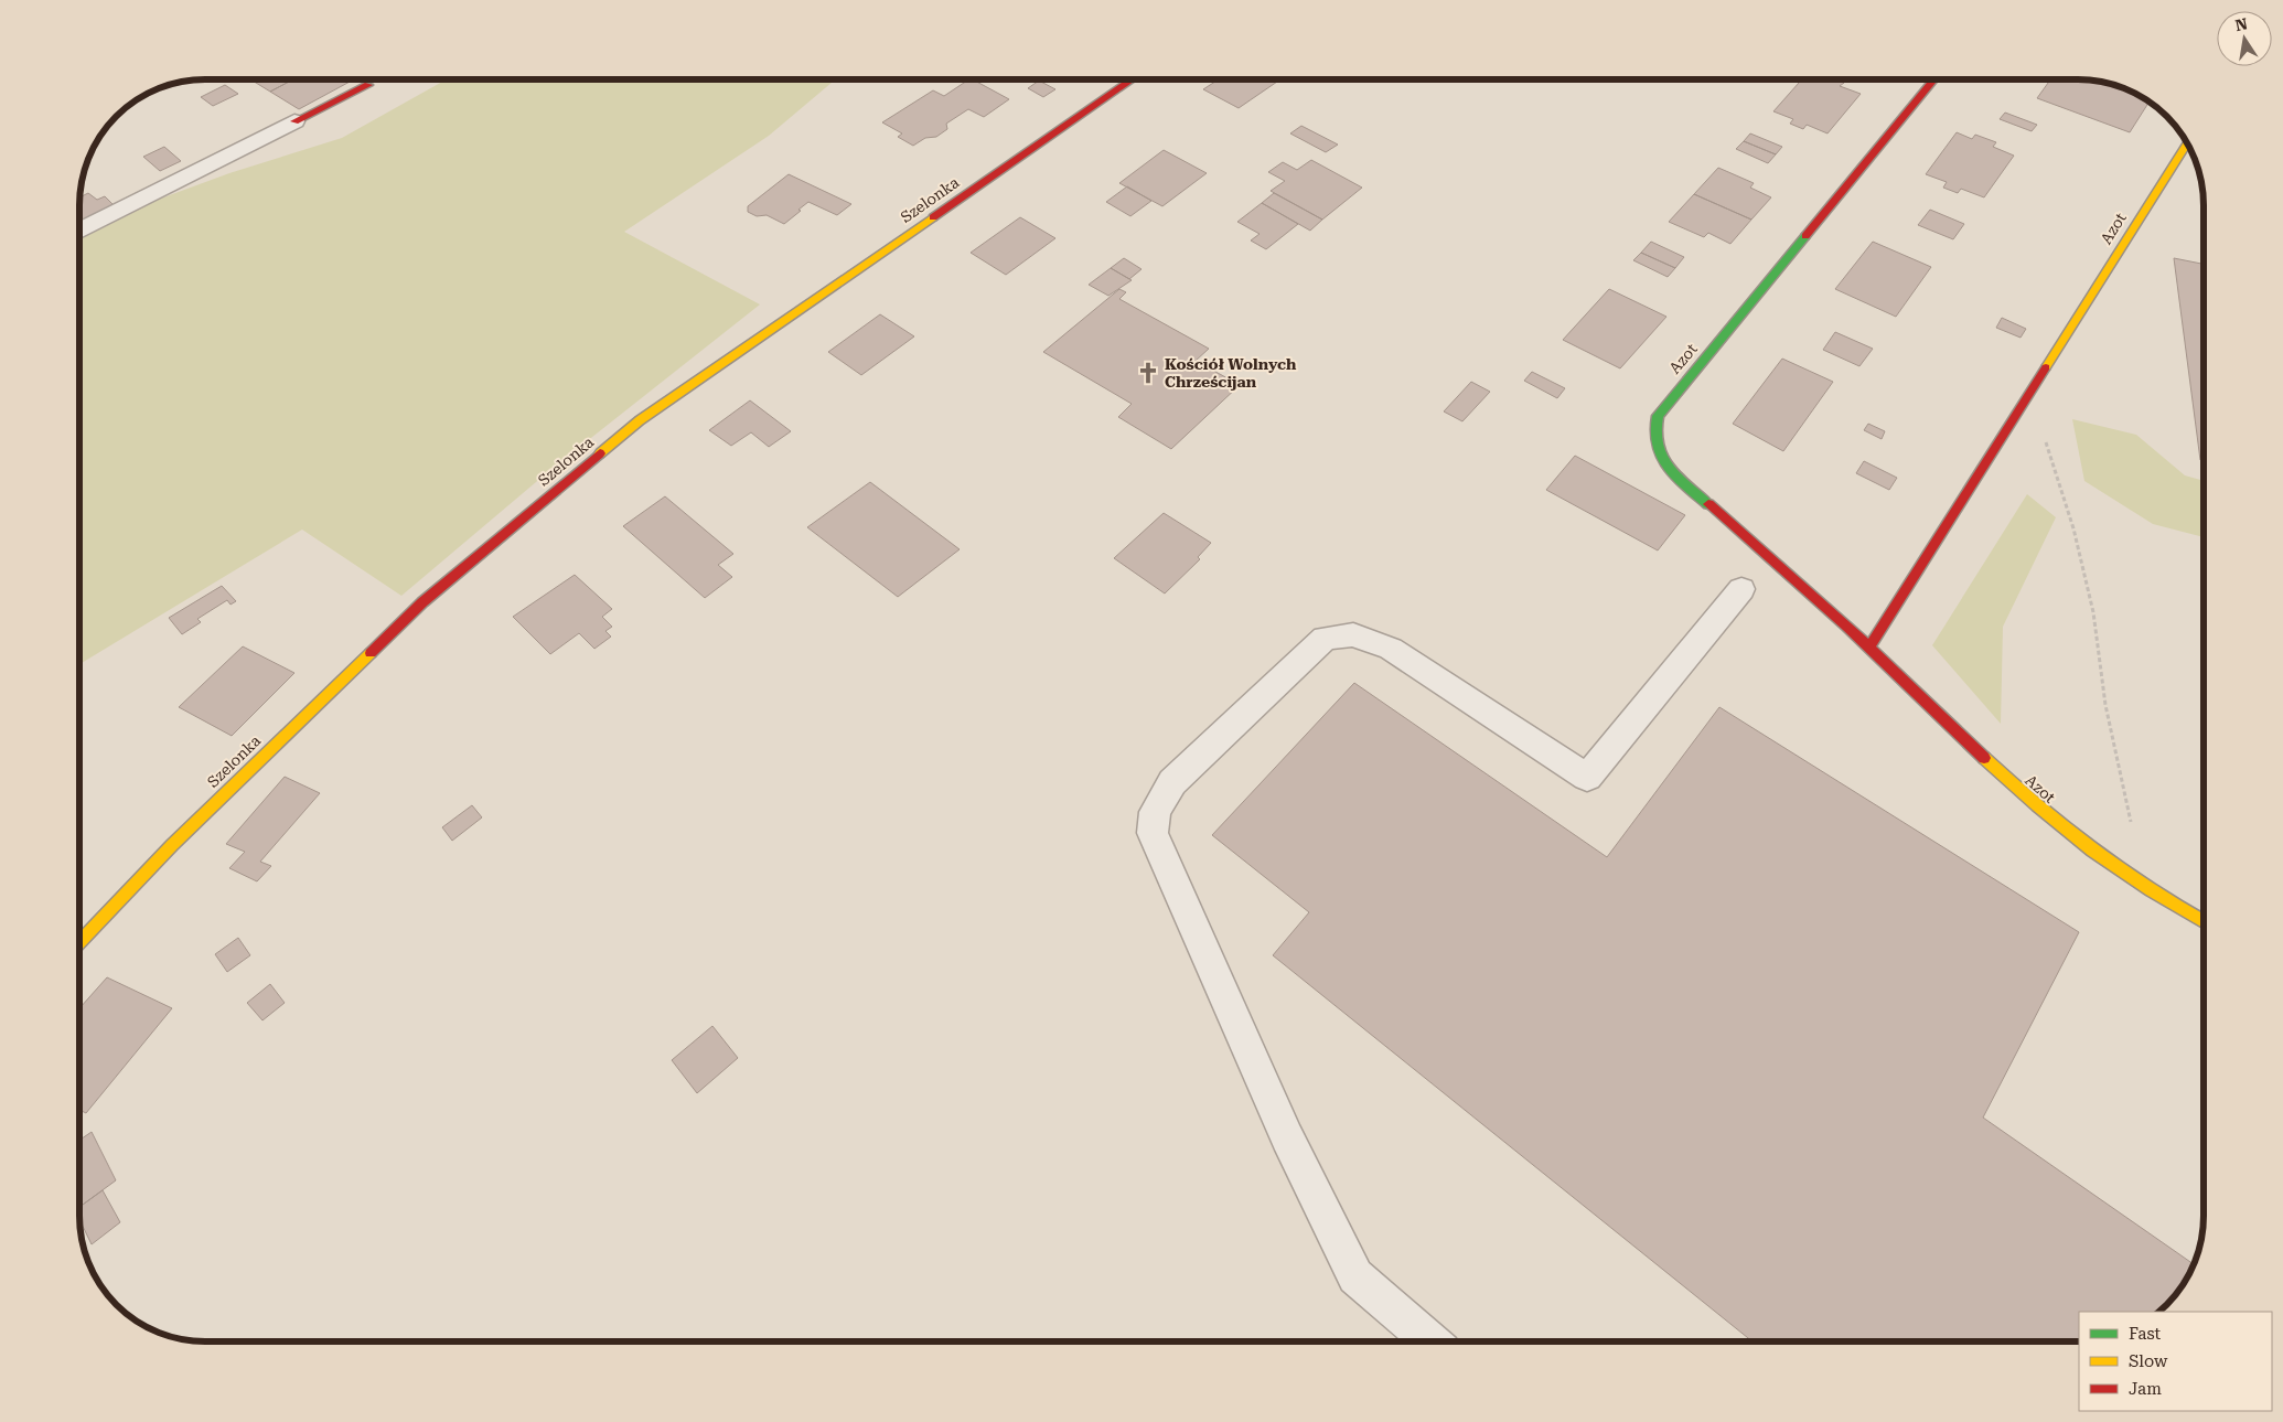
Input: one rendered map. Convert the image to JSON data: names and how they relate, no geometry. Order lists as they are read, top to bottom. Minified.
{"streets":{"street":["Szelonka","Azot"]},"places":{"church":["Kościół Wolnych Chrześcijan"]},"legend":["Fast","Slow","Jam"],"north":"top"}
